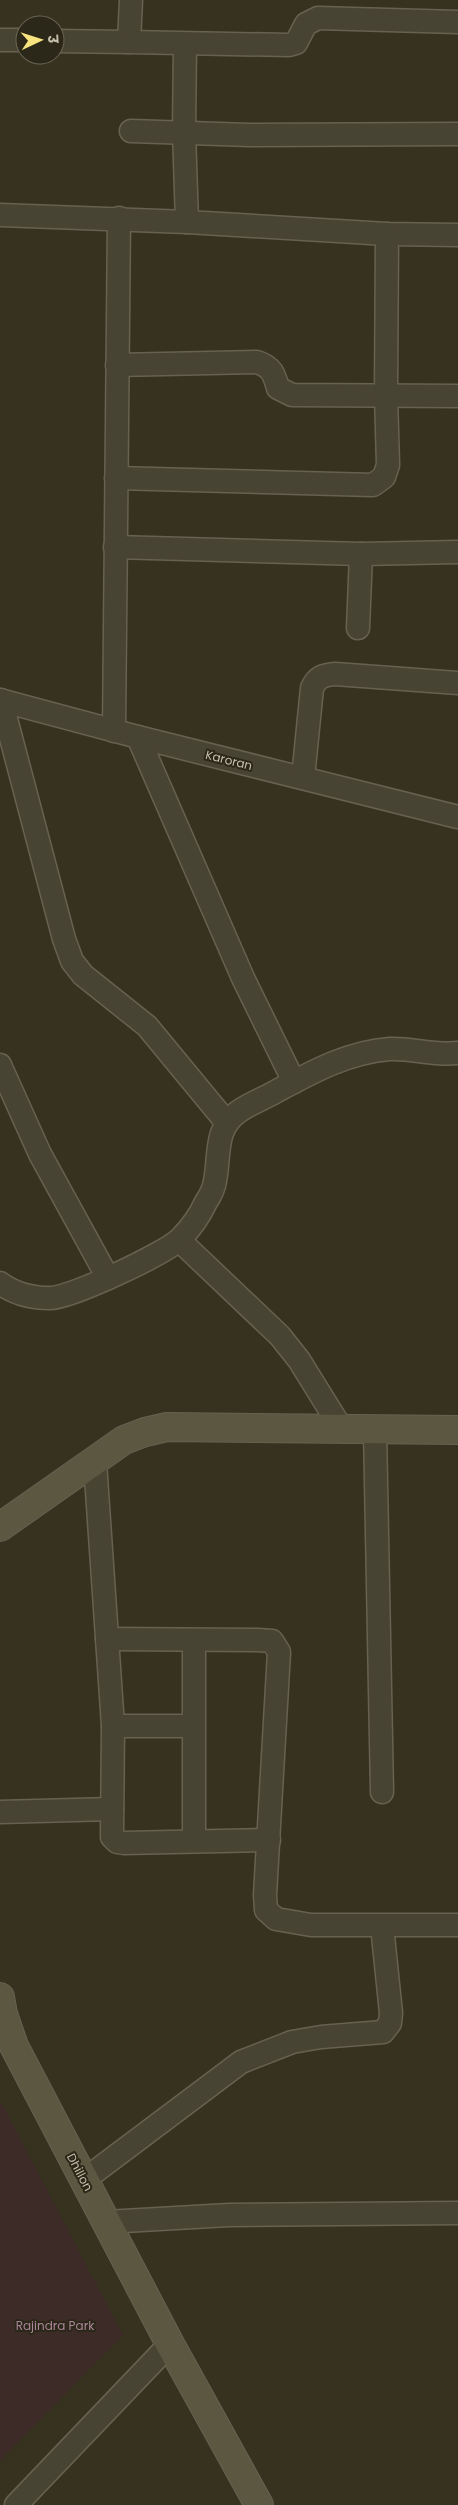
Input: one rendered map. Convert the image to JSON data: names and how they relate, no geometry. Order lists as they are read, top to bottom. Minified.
{"streets":{"street":["Karoran","Dhillon"]},"parks":["Rajindra Park"],"north":"right"}
